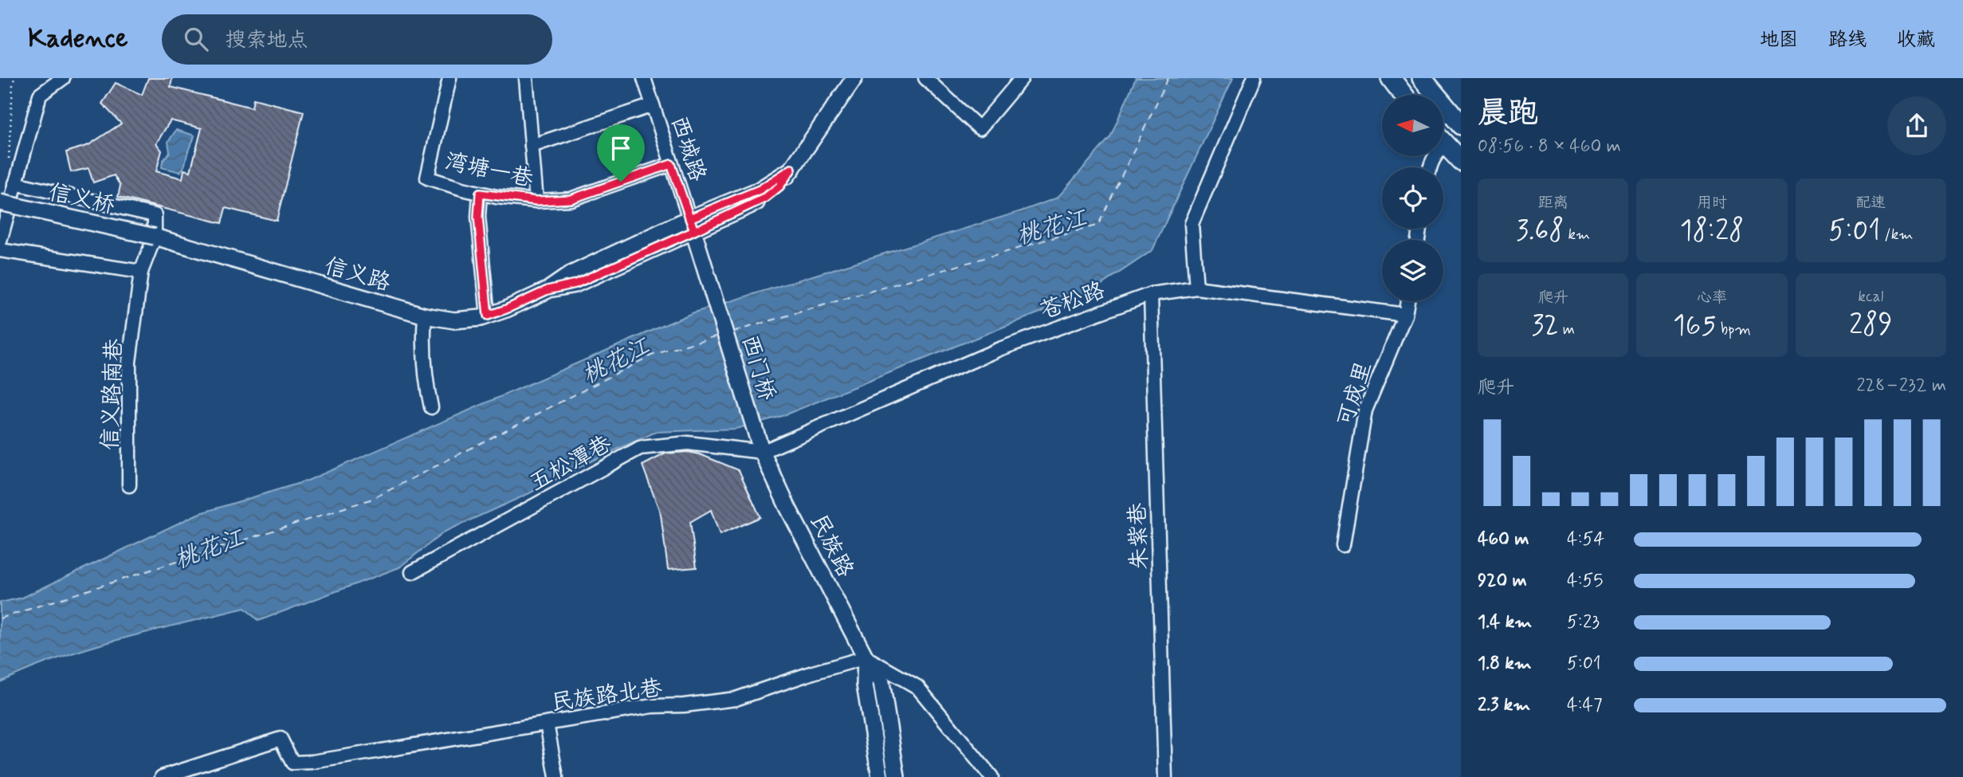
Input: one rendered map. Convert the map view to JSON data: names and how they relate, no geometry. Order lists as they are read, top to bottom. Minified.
{"streets":{"main road":["西城路","信义桥","信义路","西门桥","民族路"],"street":["湾塘一巷","苍松路","可成里","信义路南巷","五松潭巷","朱紫巷","民族路北巷"]},"crossings":[["西城路","湾塘一巷"],["西城路","信义路"],["西城路","西门桥"],["信义桥","信义路"],["信义桥","信义路南巷"],["信义路","信义路南巷"],["苍松路","西门桥"],["苍松路","可成里"],["苍松路","五松潭巷"],["苍松路","朱紫巷"],["苍松路","民族路"],["西门桥","五松潭巷"],["西门桥","民族路"],["五松潭巷","民族路"],["民族路","民族路北巷"]],"water":["桃花江"],"north":"left","page":{"header":"Kadence","search":"搜索地点","nav":["地图","路线","收藏"],"heading":["晨跑","08:56 · 8 × 460 m"],"stats":[["距离","3.68 km"],["用时","18:28"],["配速","5:01 /km"],["爬升","32 m"],["心率","165 bpm"],["kcal","289"]],"chart":["爬升","228–232 m"],"list":[{"name":"460 m","note":"4:54"},{"name":"920 m","note":"4:55"},{"name":"1.4 km","note":"5:23"},{"name":"1.8 km","note":"5:01"},{"name":"2.3 km","note":"4:47"}]}}
